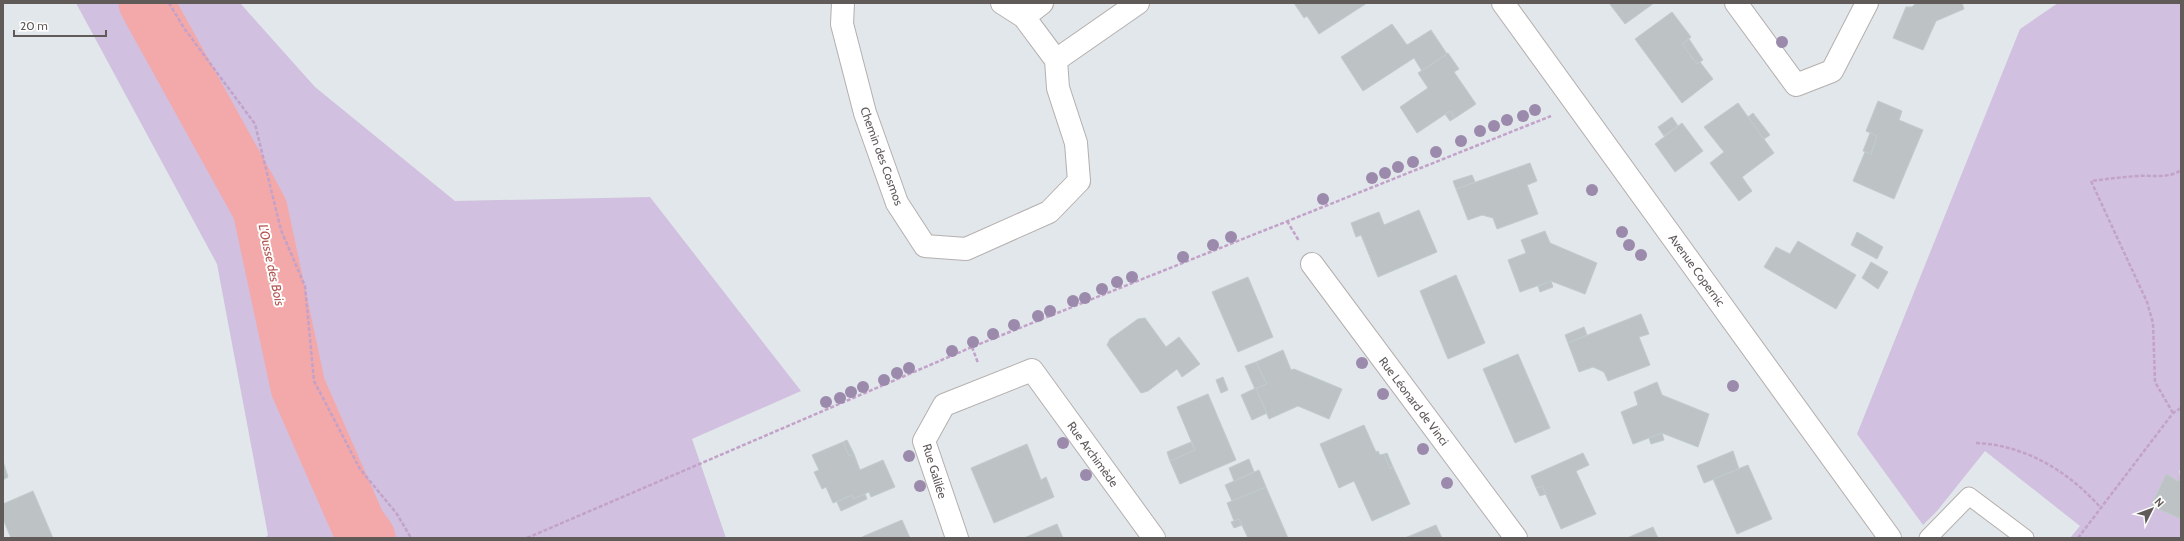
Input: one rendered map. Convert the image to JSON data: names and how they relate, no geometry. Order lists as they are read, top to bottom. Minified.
{"streets":{"street":["Chemin des Cosmos","Avenue Copernic","Rue Léonard de Vinci","Rue Archimède","Rue Galilée"]},"crossings":[["Rue Archimède","Rue Galilée"]],"water":["L'Ousse des Bois"],"scale_bar":"20 m","north":"top right"}
